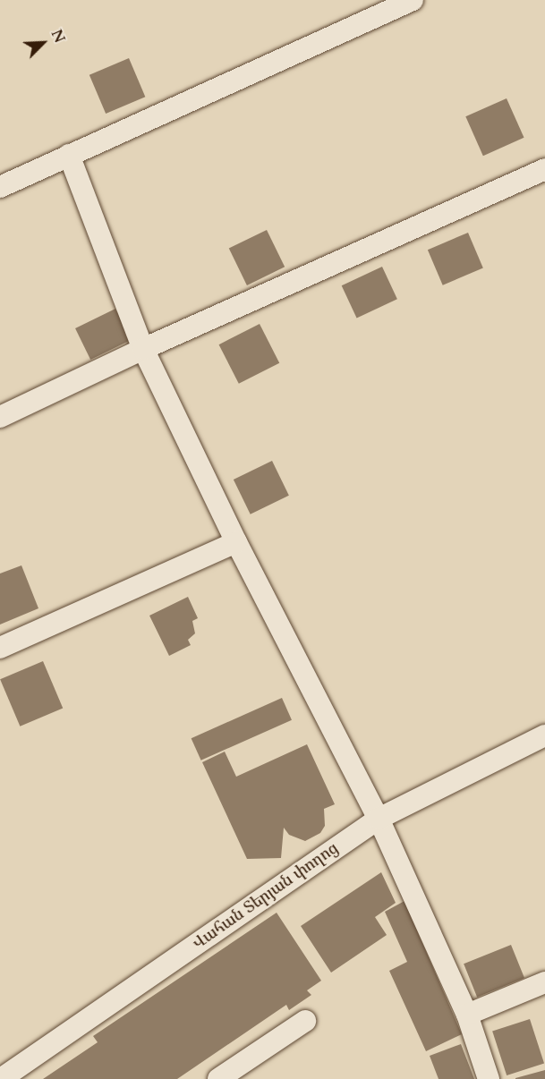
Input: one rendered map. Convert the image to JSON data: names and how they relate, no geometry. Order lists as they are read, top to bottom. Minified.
{"streets":{"street":["Վահան Տերյան փողոց"]},"north":"top right"}
